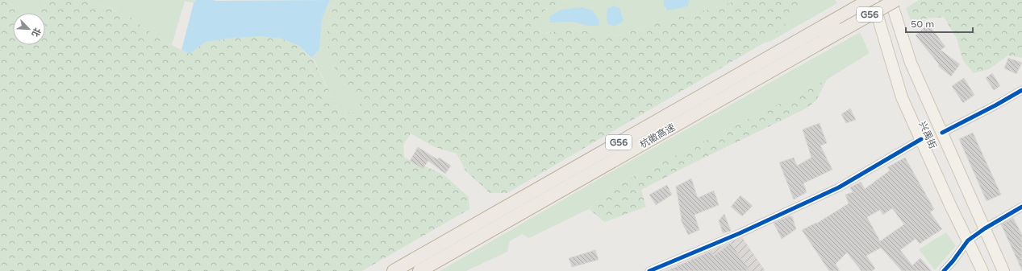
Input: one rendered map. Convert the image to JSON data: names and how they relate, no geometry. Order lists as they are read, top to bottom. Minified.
{"streets":{"highway":["G56","杭徽高速"],"main road":["兴禹街"]},"scale_bar":"50 m","north":"bottom right"}
